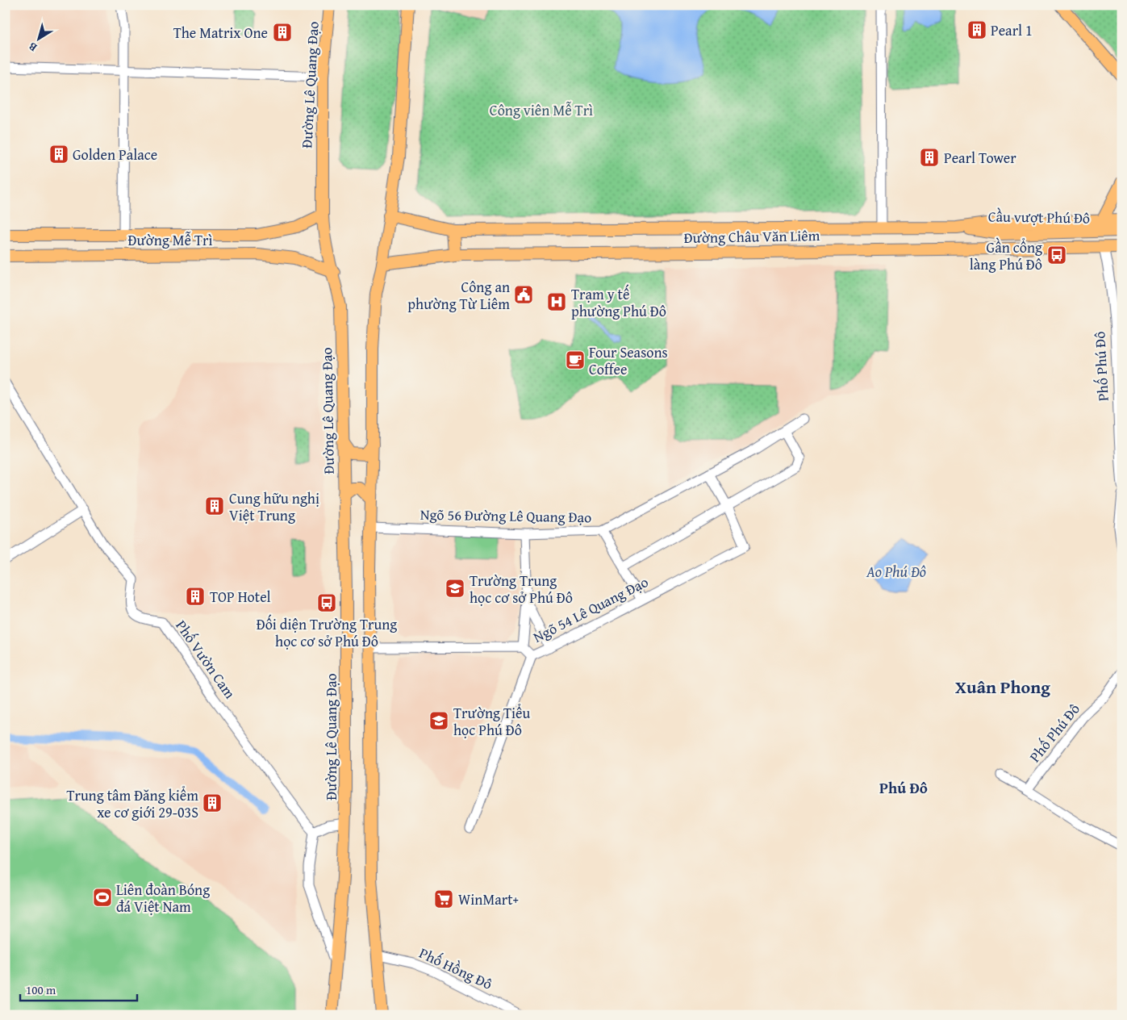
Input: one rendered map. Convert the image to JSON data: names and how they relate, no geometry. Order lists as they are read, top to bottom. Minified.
{"streets":{"main road":["Đường Lê Quang Đạo","Cầu vượt Phú Đô","Đường Châu Văn Liêm","Đường Mễ Trì"],"street":["Phố Phú Đô","Ngõ 56 Đường Lê Quang Đạo","Ngõ 54 Lê Quang Đạo","Phố Vườn Cam","Phố Hồng Đô"]},"crossings":[["Đường Lê Quang Đạo","Đường Mễ Trì"],["Cầu vượt Phú Đô","Đường Châu Văn Liêm"],["Đường Châu Văn Liêm","Phố Phú Đô"]],"districts":["Xuân Phong","Phú Đô"],"water":["Ao Phú Đô"],"parks":["Công viên Mễ Trì"],"places":{"building":["Pearl 1","The Matrix One","Golden Palace","Pearl Tower","Cung hữu nghị Việt Trung","TOP Hotel","Trung tâm Đăng kiểm xe cơ giới 29-03S"],"bus stop":["Gần cổng làng Phú Đô","Đối diện Trường Trung học cơ sở Phú Đô"],"public building":["Công an phường Từ Liêm"],"hospital":["Trạm y tế phường Phú Đô"],"cafe":["Four Seasons Coffee"],"school or university":["Trường Trung học cơ sở Phú Đô","Trường Tiểu học Phú Đô"],"sports":["Liên đoàn Bóng đá Việt Nam"],"supermarket":["WinMart+"]},"scale_bar":"100 m","north":"bottom left"}
